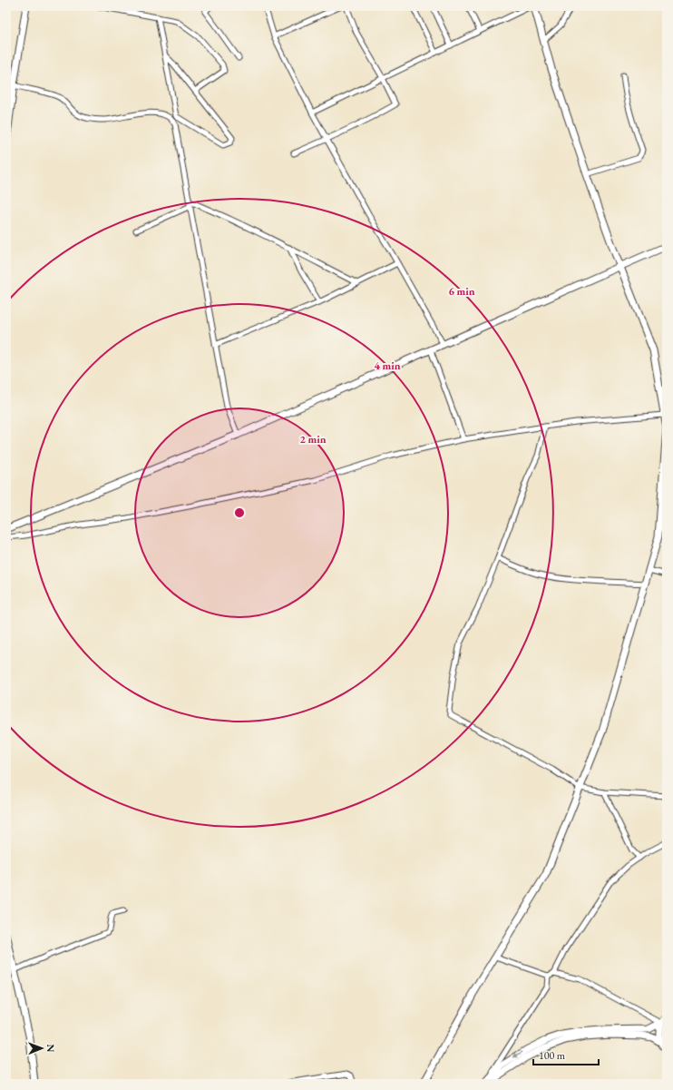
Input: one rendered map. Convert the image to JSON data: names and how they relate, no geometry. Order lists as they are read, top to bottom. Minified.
{"scale_bar":"100 m","north":"right","rings":["6 min","4 min","2 min"]}
